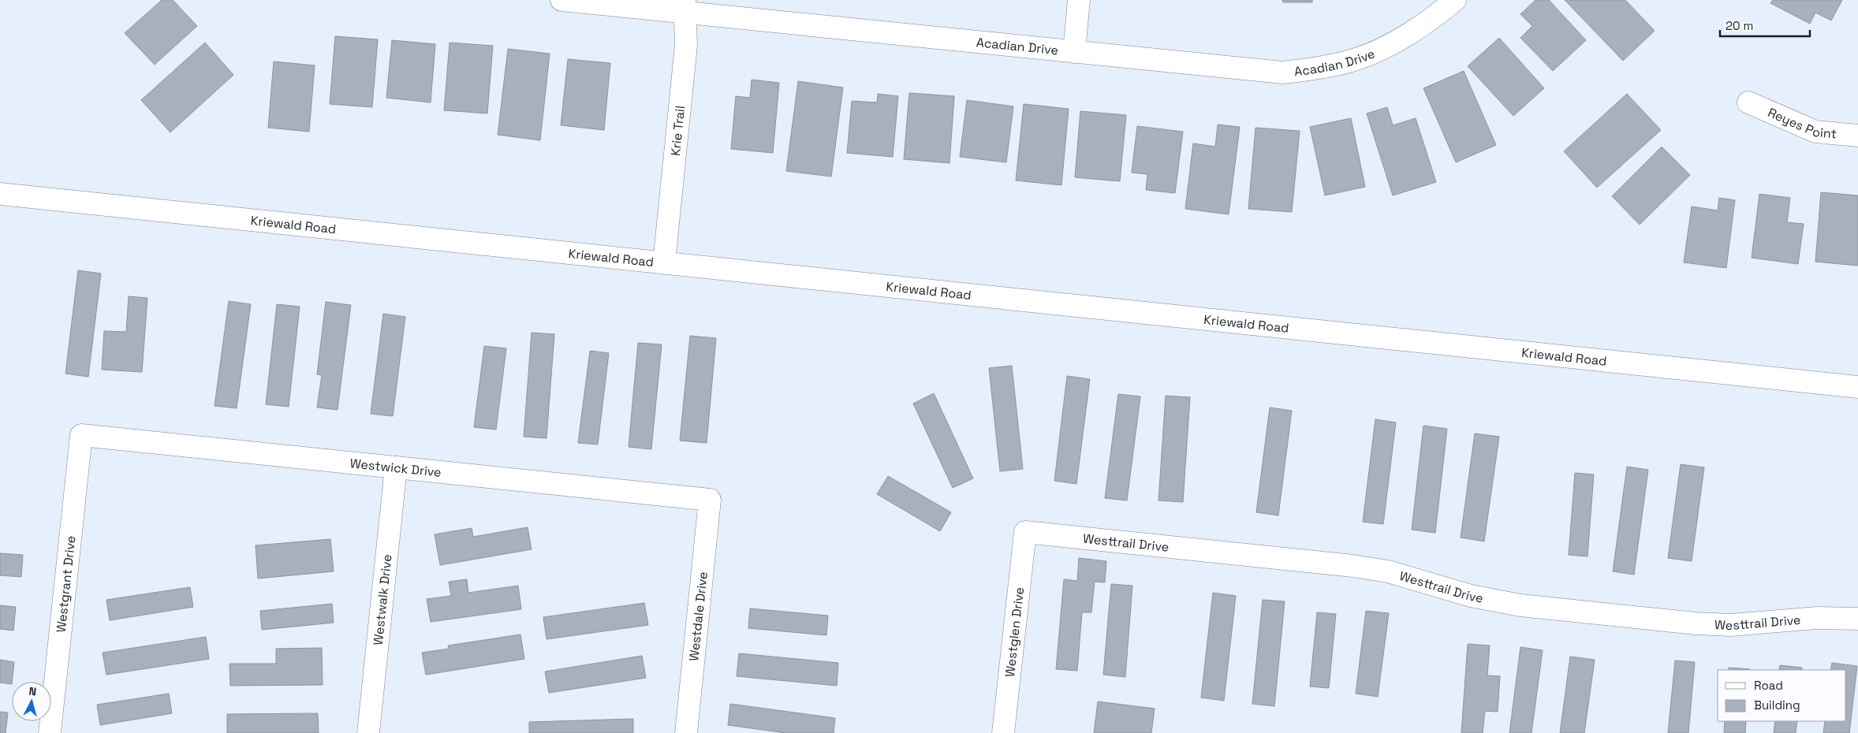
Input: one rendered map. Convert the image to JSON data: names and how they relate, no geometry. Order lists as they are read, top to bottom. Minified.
{"streets":{"street":["Acadian Drive","Reyes Point","Krie Trail","Kriewald Road","Westwick Drive","Westtrail Drive","Westgrant Drive","Westwalk Drive","Westdale Drive","Westglen Drive"]},"crossings":[["Acadian Drive","Krie Trail"],["Krie Trail","Kriewald Road"],["Westwick Drive","Westgrant Drive"],["Westwick Drive","Westwalk Drive"],["Westwick Drive","Westdale Drive"],["Westtrail Drive","Westglen Drive"]],"legend":["Road","Building"],"scale_bar":"20 m","north":"top"}
